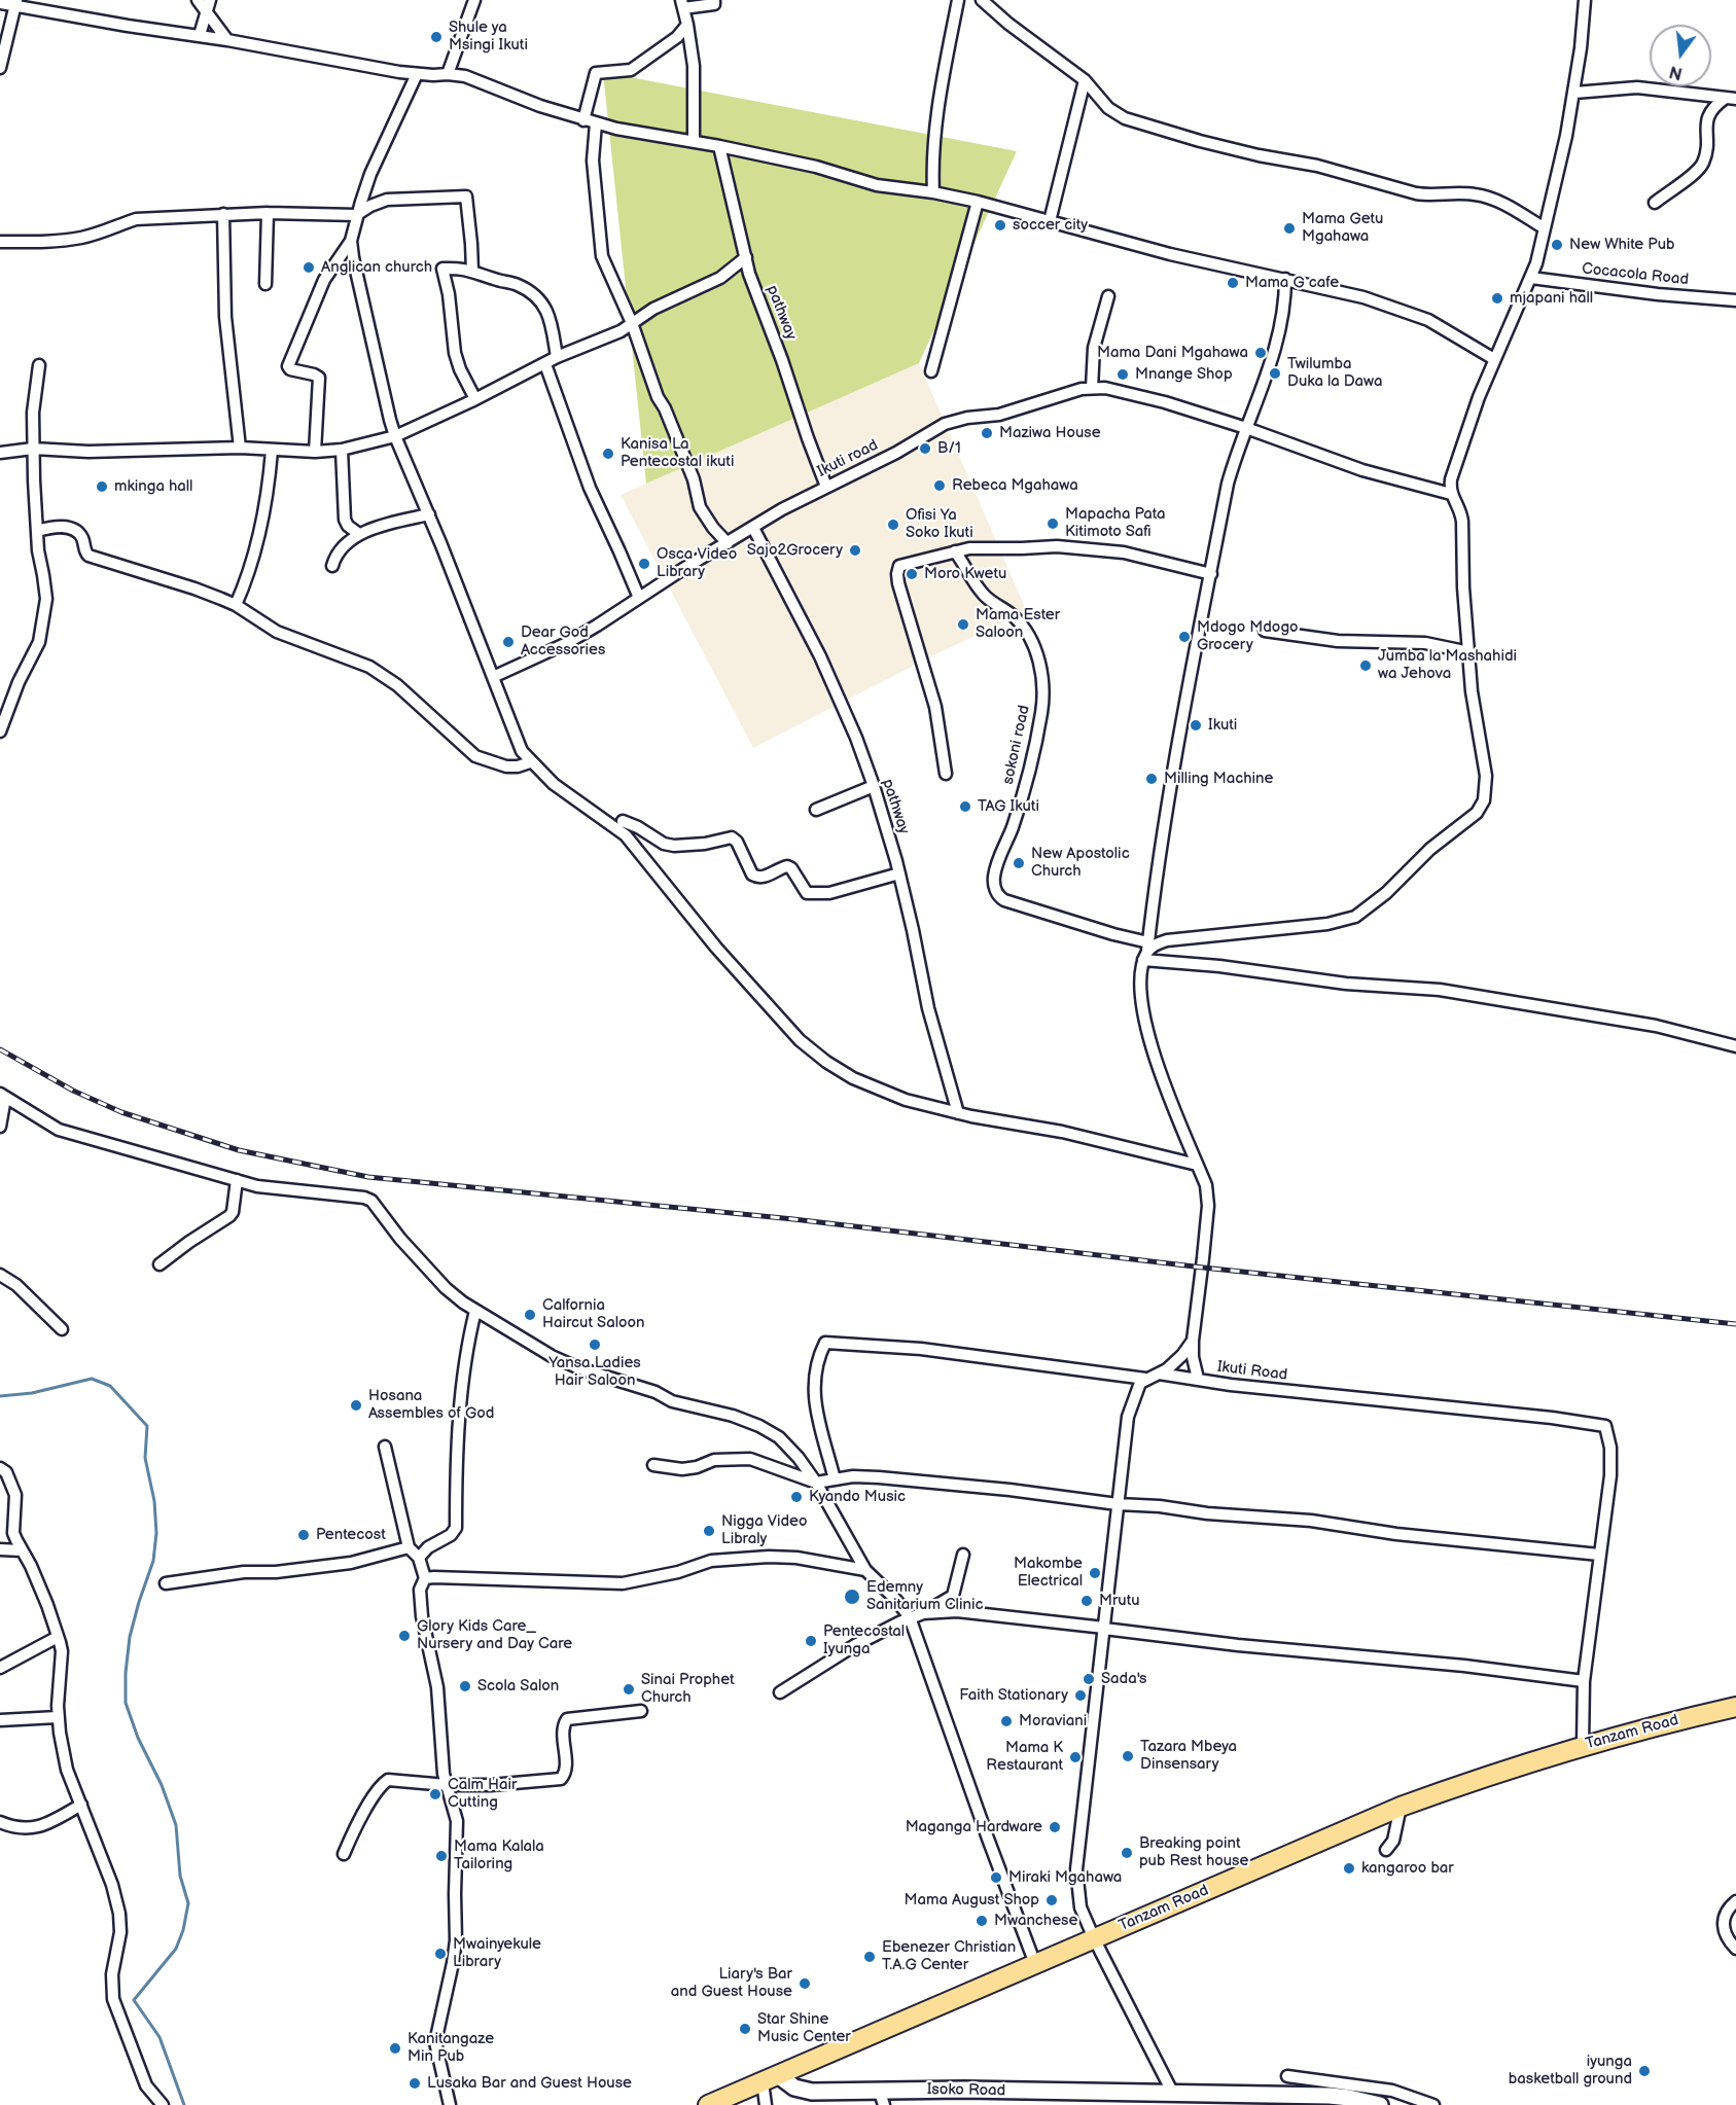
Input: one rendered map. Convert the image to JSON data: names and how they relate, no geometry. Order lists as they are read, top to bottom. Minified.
{"streets":{"highway":["Tanzam Road"],"street":["Cocacola Road","pathway","Ikuti road","sokoni road","Ikuti Road","Isoko Road"]},"crossings":[["pathway","Ikuti road"],["Ikuti Road","Tanzam Road"],["Tanzam Road","Isoko Road"]],"places":["Shule ya Msingi Ikuti","soccer city","Mama Getu Mgahawa","New White Pub","Anglican church","Mama G cafe","mjapani hall","Mama Dani Mgahawa","Twilumba Duka la Dawa","Mnange Shop","Maziwa House","B/1","Kanisa La Pentecostal ikuti","Rebeca Mgahawa","mkinga hall","Mapacha Pata Kitimoto Safi","Ofisi Ya Soko Ikuti","Sajo2Grocery","Osca Video Library","Moro Kwetu","Mama Ester Saloon","Mdogo Mdogo Grocery","Dear God Accessories","Jumba la Mashahidi wa Jehova","Ikuti","Milling Machine","TAG Ikuti","New Apostolic Church","Calfornia Haircut Saloon","Yansa Ladies Hair Saloon","Hosana Assembles of God","Kyando Music","Nigga Video Libraly","Pentecost","Makombe Electrical","Edemny Sanitarium Clinic","Mrutu","Glory Kids Care_ Nursery and Day Care","Pentecostal Iyunga","Sada's","Scola Salon","Sinai Prophet Church","Faith Stationary","Moraviani","Tazara Mbeya Dinsensary","Mama K Restaurant","Calm Hair Cutting","Maganga Hardware","Breaking point pub Rest house","Mama Kalala Tailoring","kangaroo bar","Miraki Mgahawa","Mama August Shop","Mwanchese","Mwainyekule Library","Ebenezer Christian T.A.G Center","Liary's Bar and Guest House","Star Shine Music Center","Kanitangaze Min Pub","iyunga basketball ground","Lusaka Bar and Guest House"],"north":"bottom"}
